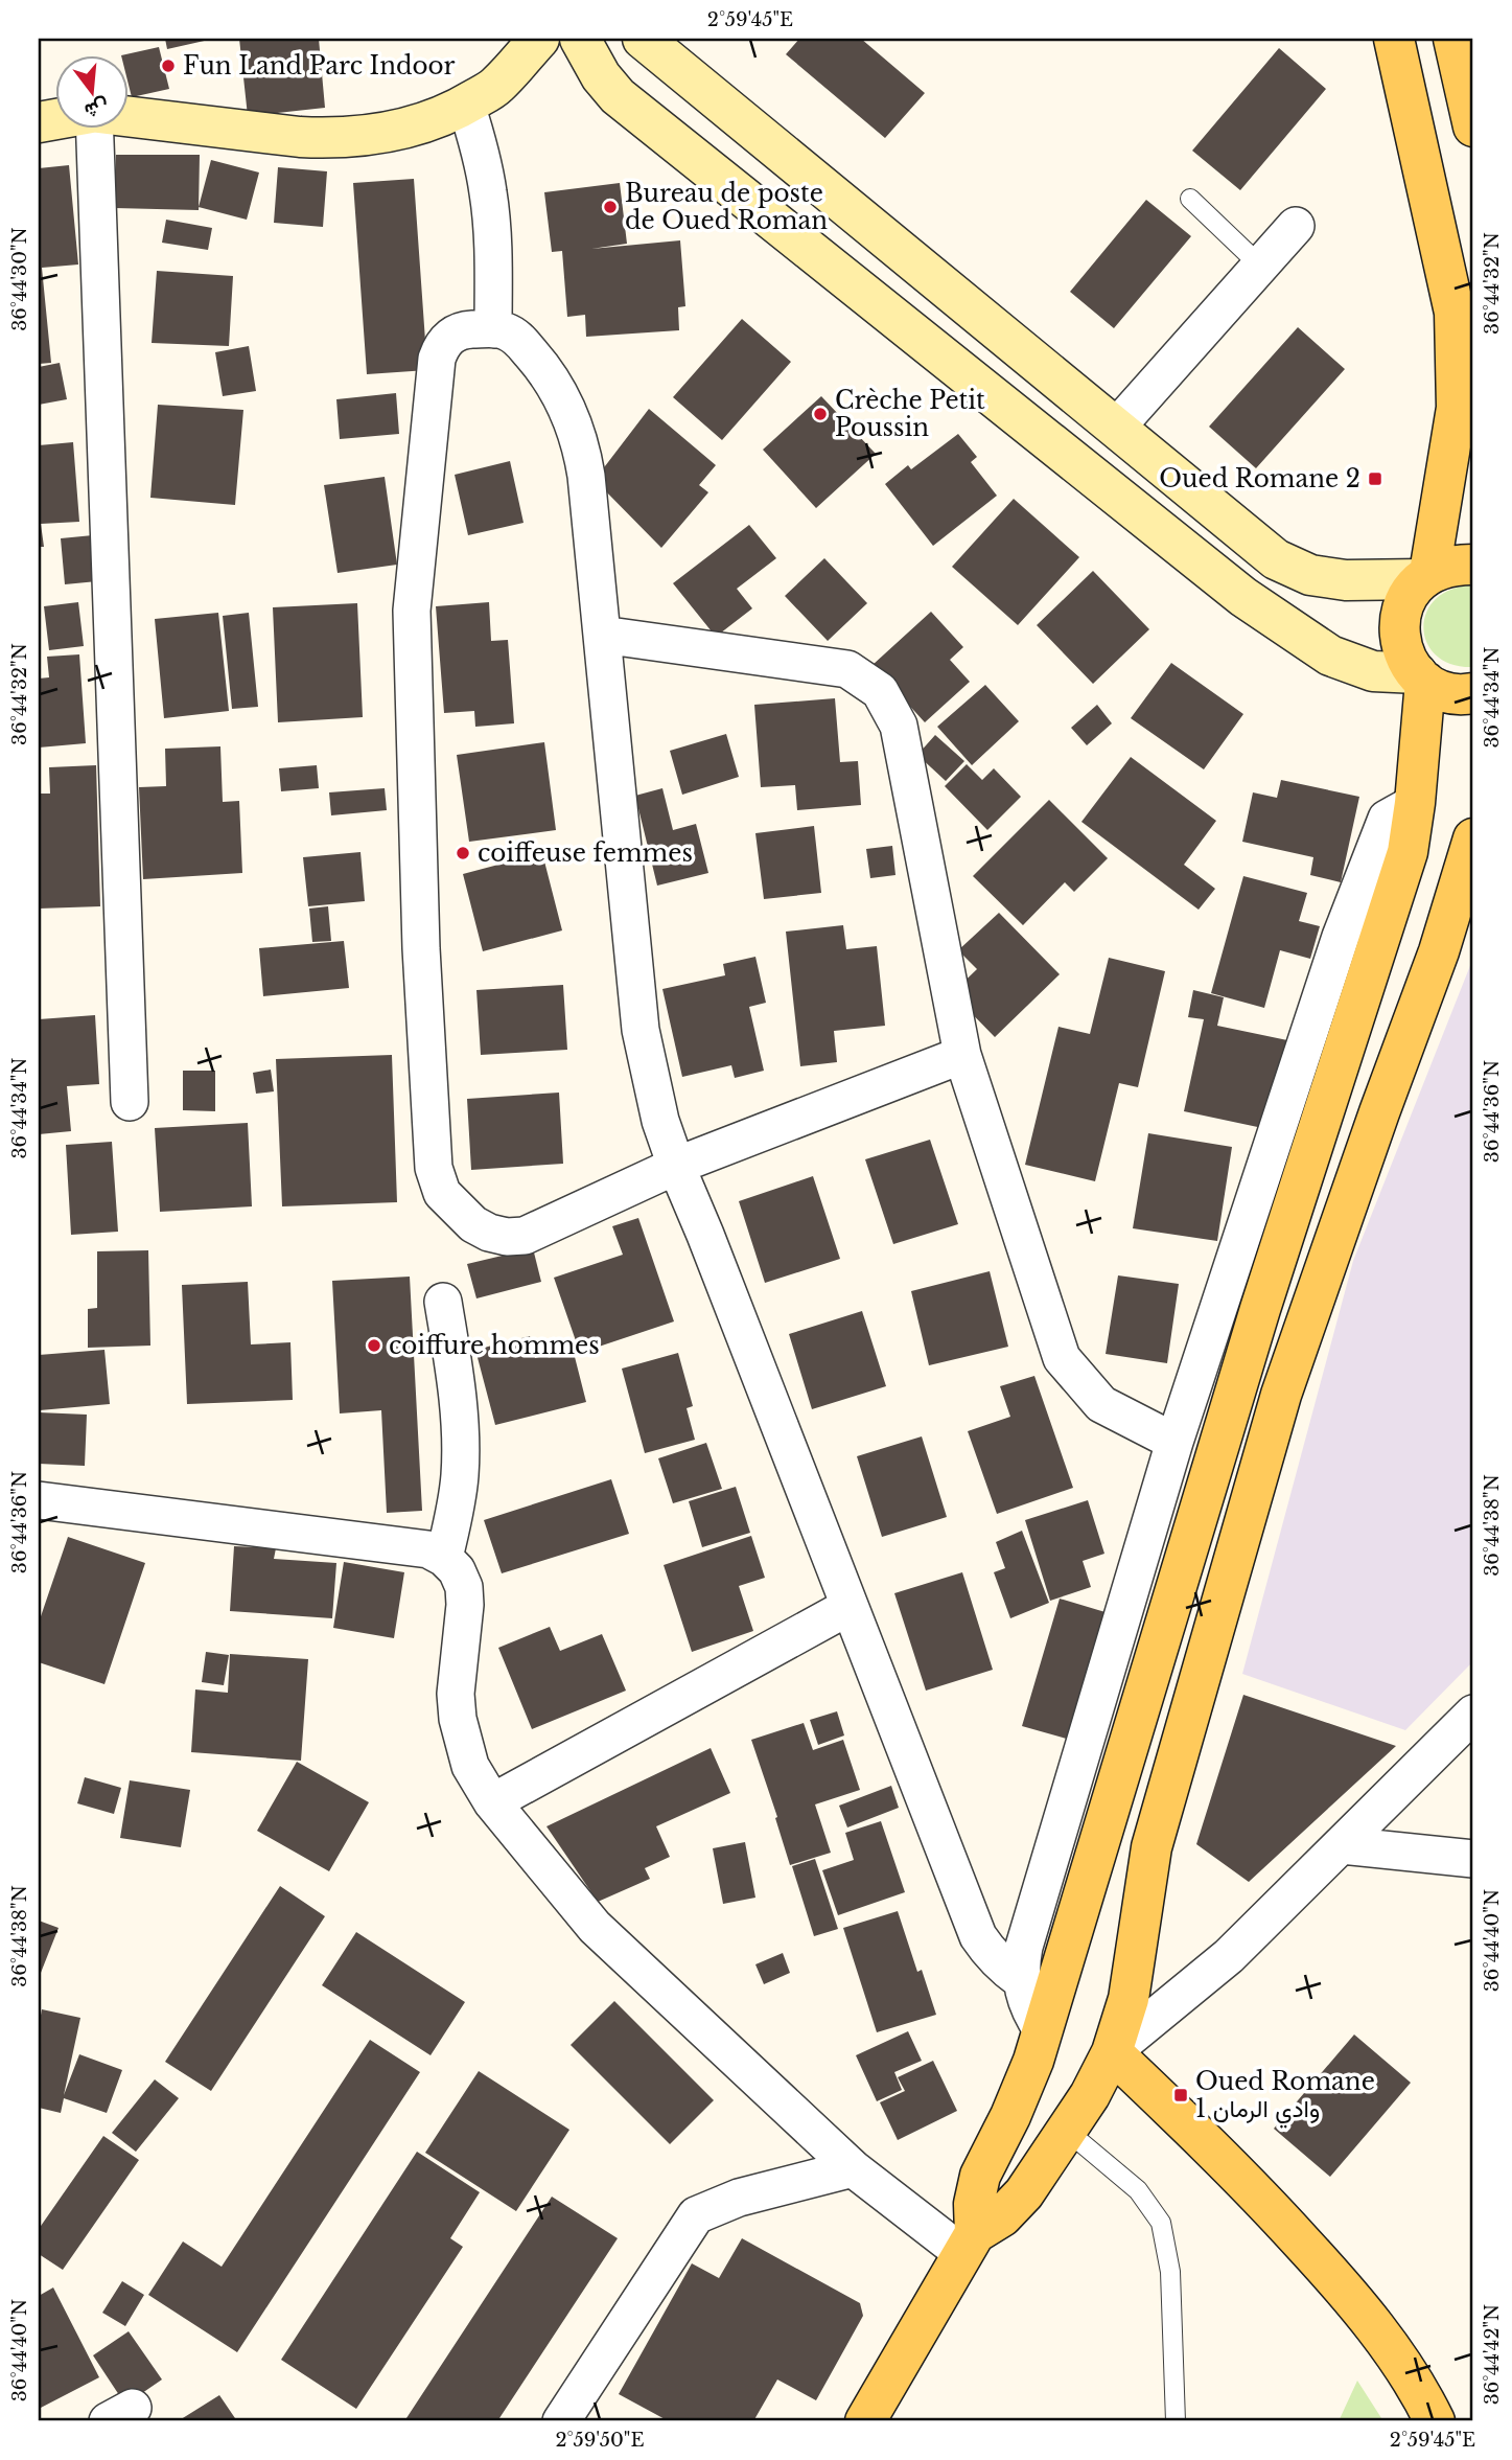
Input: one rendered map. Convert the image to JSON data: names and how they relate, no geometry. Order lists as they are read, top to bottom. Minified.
{"places":{"other":["Fun Land Parc Indoor","Bureau de poste de Oued Roman","Crèche Petit Poussin","coiffeuse femmes","coiffure hommes"],"transit":["Oued Romane 2","Oued Romane 1 وادي الرمان"]},"north":"bottom","coordinates":["2°59'45\"E","36°44'30\"N","36°44'32\"N","36°44'34\"N","36°44'36\"N","36°44'38\"N","36°44'40\"N","36°44'42\"N","2°59'50\"E"]}
